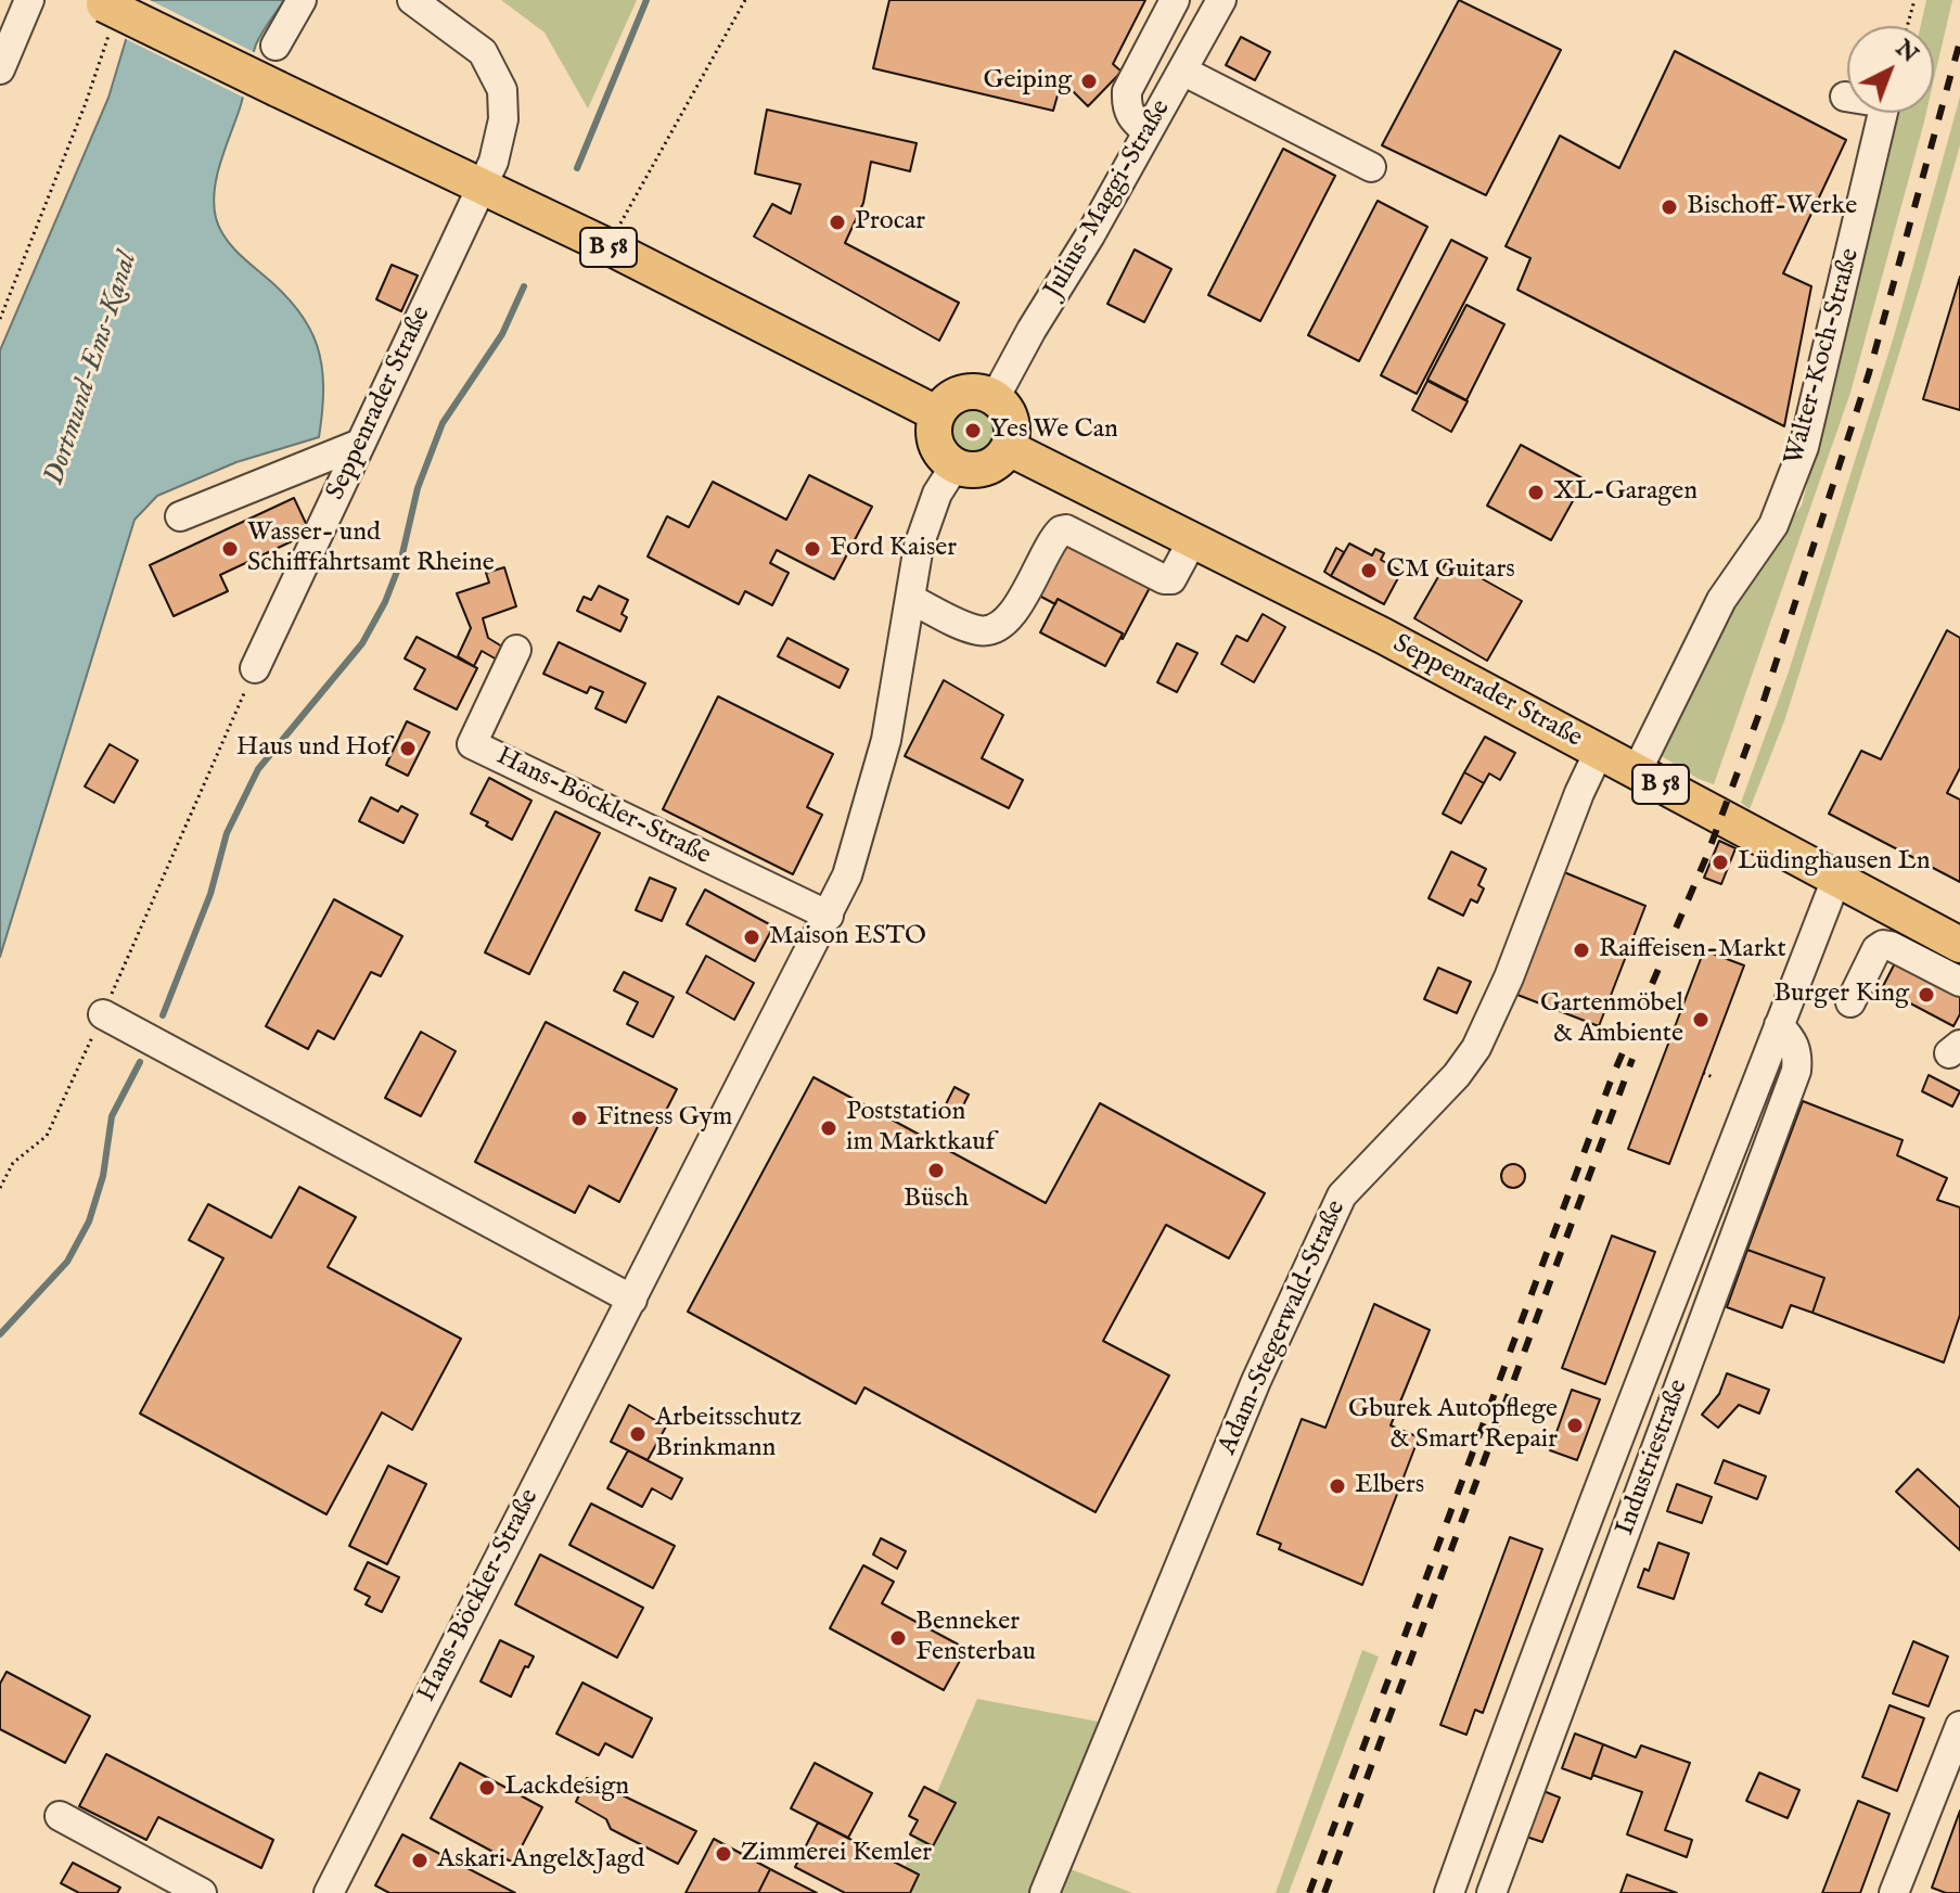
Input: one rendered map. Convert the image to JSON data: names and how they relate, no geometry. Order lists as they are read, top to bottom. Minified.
{"streets":{"main road":["B 58","Seppenrader Straße"],"street":["Julius-Maggi-Straße","Walter-Koch-Straße","Hans-Böckler-Straße","Adam-Stegerwald-Straße","Industriestraße"]},"crossings":[["Julius-Maggi-Straße","B 58"],["Julius-Maggi-Straße","Seppenrader Straße"],["Julius-Maggi-Straße","Hans-Böckler-Straße"],["B 58","Seppenrader Straße"],["B 58","Hans-Böckler-Straße"],["Walter-Koch-Straße","Seppenrader Straße"],["Seppenrader Straße","Hans-Böckler-Straße"],["Seppenrader Straße","Adam-Stegerwald-Straße"],["Seppenrader Straße","Industriestraße"]],"water":["Dortmund-Ems-Kanal"],"places":["Geiping","Bischoff-Werke","Procar","Yes We Can","XL-Garagen","Wasser- und Schifffahrtsamt Rheine","Ford Kaiser","CM Guitars","Haus und Hof","Lüdinghausen Ln","Maison ESTO","Raiffeisen-Markt","Burger King","Gartenmöbel & Ambiente","Fitness Gym","Poststation im Marktkauf","Büsch","Gburek Autopflege & Smart Repair","Arbeitsschutz Brinkmann","Elbers","Benneker Fensterbau","Lackdesign","Zimmerei Kemler","Askari Angel&Jagd"],"north":"top right"}
